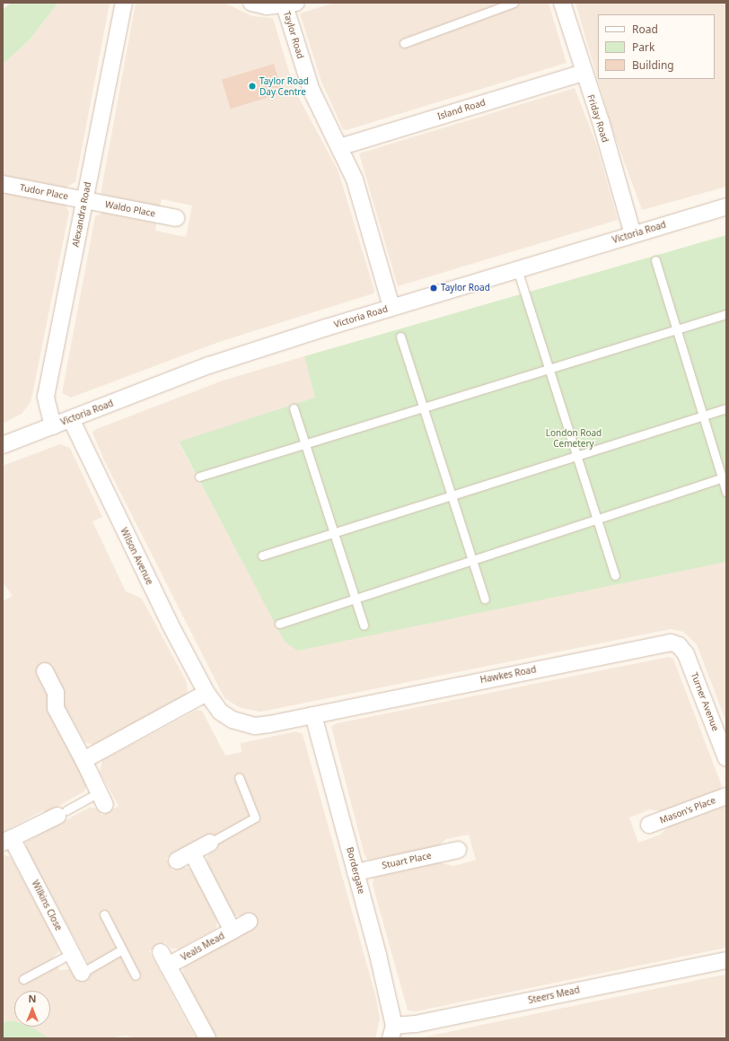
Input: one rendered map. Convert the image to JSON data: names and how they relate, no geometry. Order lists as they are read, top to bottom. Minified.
{"streets":{"street":["Taylor Road","Island Road","Friday Road","Tudor Place","Waldo Place","Alexandra Road","Victoria Road","Wilson Avenue","Hawkes Road","Turner Avenue","Mason's Place","Stuart Place","Bordergate","Wilkins Close","Veals Mead","Steers Mead"]},"crossings":[["Taylor Road","Island Road"],["Taylor Road","Victoria Road"],["Island Road","Friday Road"],["Friday Road","Victoria Road"],["Tudor Place","Waldo Place"],["Tudor Place","Alexandra Road"],["Waldo Place","Alexandra Road"],["Alexandra Road","Victoria Road"],["Victoria Road","Wilson Avenue"],["Wilson Avenue","Hawkes Road"],["Wilson Avenue","Bordergate"],["Hawkes Road","Turner Avenue"],["Hawkes Road","Bordergate"],["Stuart Place","Bordergate"],["Bordergate","Steers Mead"]],"parks":["London Road Cemetery"],"places":["Taylor Road Day Centre","Taylor Road"],"legend":["Road","Park","Building"],"north":"top"}
